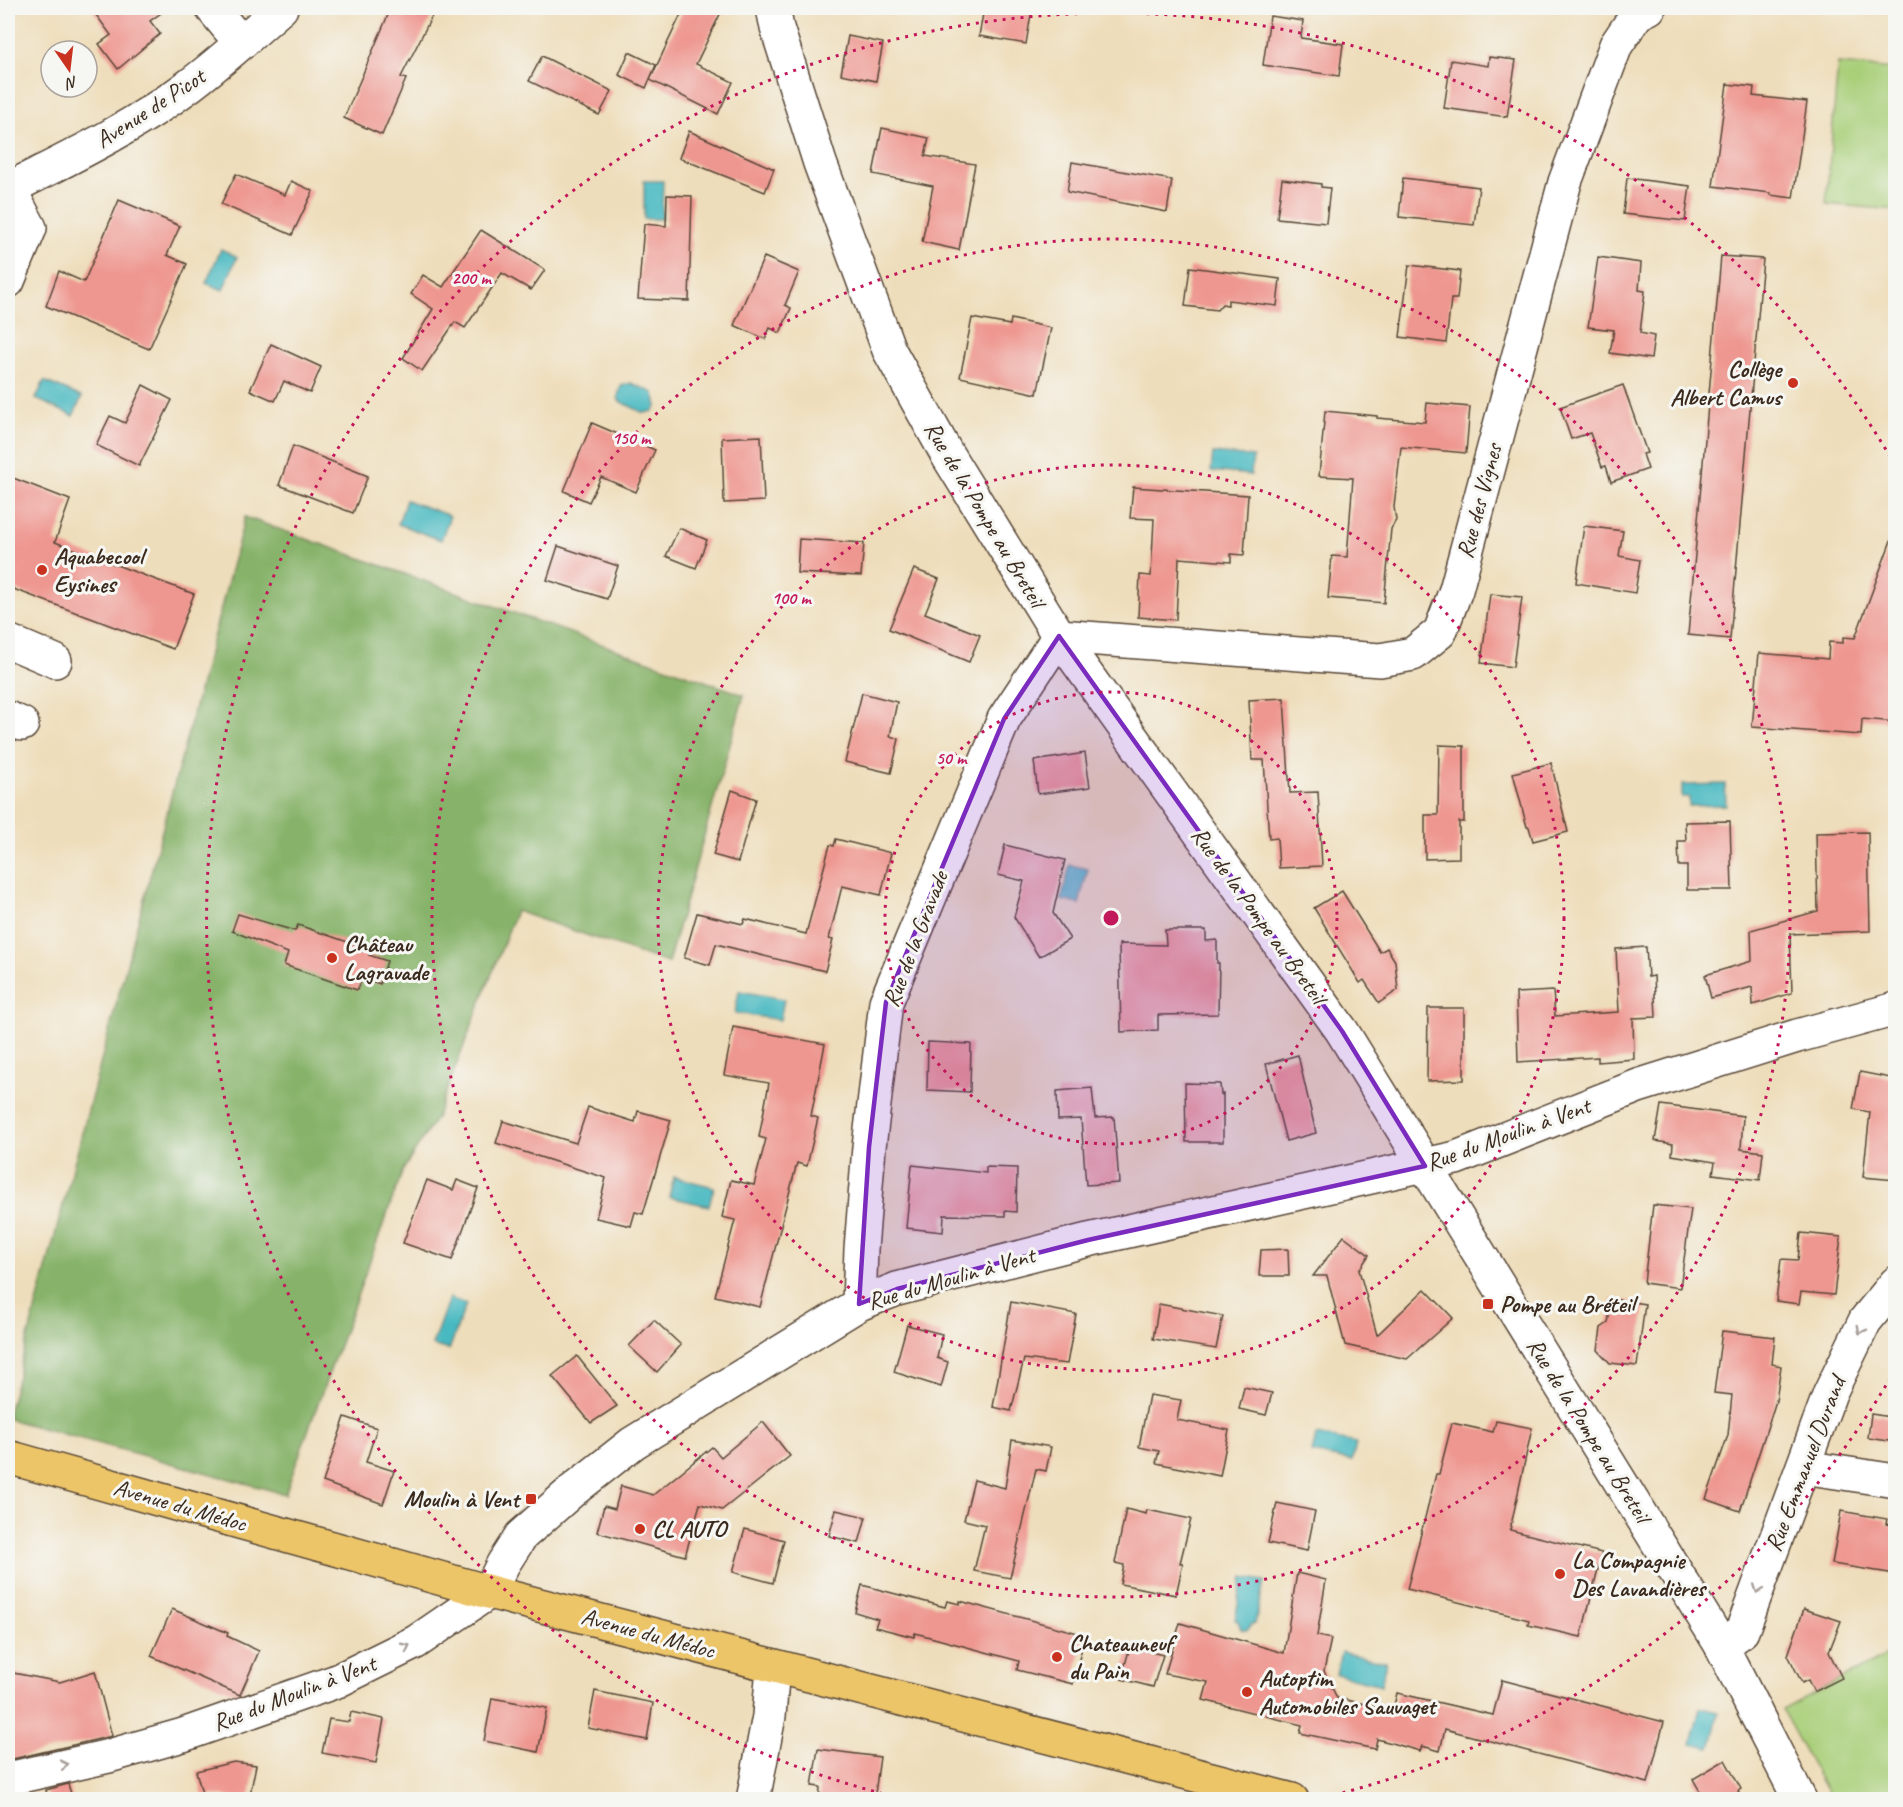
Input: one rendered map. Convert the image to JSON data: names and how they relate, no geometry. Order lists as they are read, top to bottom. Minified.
{"streets":{"main road":["Avenue du Médoc"],"street":["Avenue de Picot","Rue des Vignes","Rue de la Pompe au Breteil","Rue de la Gravade","Rue du Moulin à Vent","Rue Emmanuel Durand"]},"crossings":[["Rue des Vignes","Rue de la Pompe au Breteil"],["Rue des Vignes","Rue de la Gravade"],["Rue de la Pompe au Breteil","Rue de la Gravade"],["Rue de la Pompe au Breteil","Rue du Moulin à Vent"],["Rue de la Pompe au Breteil","Rue Emmanuel Durand"],["Rue de la Gravade","Rue du Moulin à Vent"],["Rue du Moulin à Vent","Avenue du Médoc"]],"one_way":["Rue Emmanuel Durand"],"places":{"other":["Collège Albert Camus","Aquabecool Eysines","Château Lagravade","CL AUTO","La Compagnie Des Lavandières","Chateauneuf du Pain","Autoptim Automobiles Sauvaget"],"transit":["Pompe au Bréteil","Moulin à Vent"]},"north":"bottom","rings":["200 m","150 m","100 m","50 m"]}
